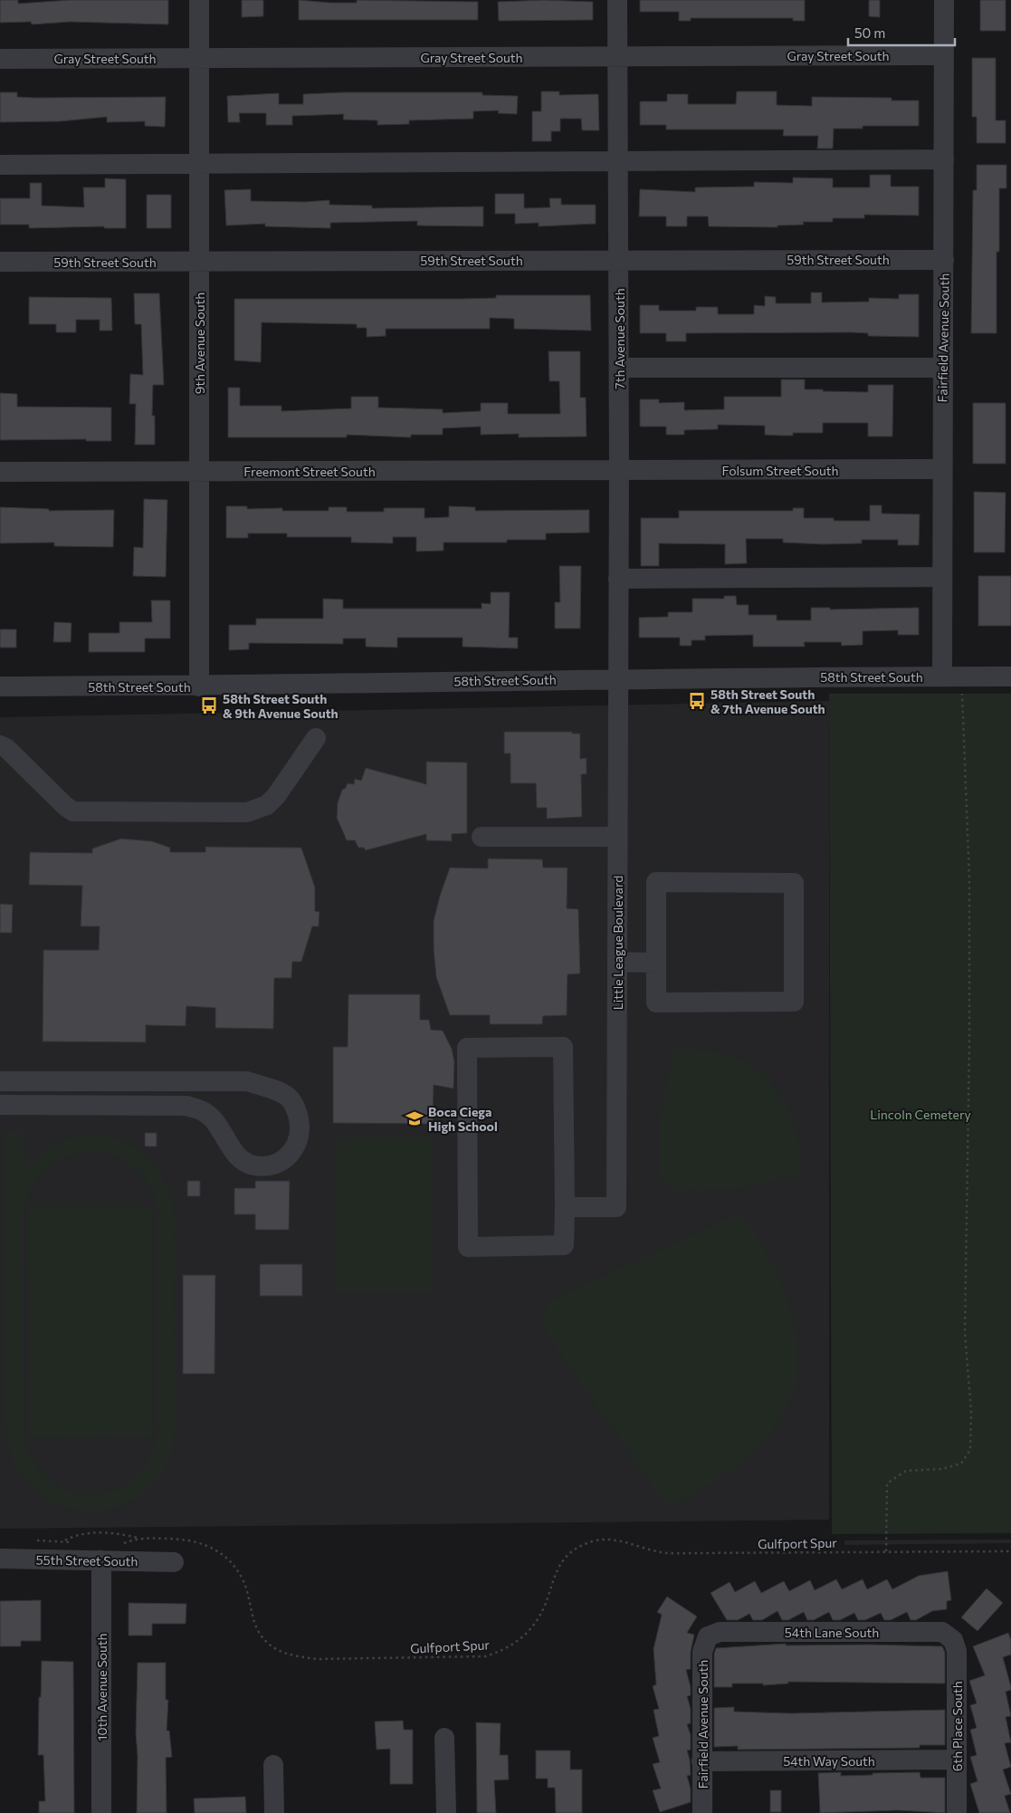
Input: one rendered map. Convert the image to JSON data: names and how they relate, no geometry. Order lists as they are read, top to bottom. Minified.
{"streets":{"street":["Gray Street South","59th Street South","Fairfield Avenue South","7th Avenue South","9th Avenue South","Folsum Street South","Freemont Street South","58th Street South","Little League Boulevard","55th Street South","54th Lane South","10th Avenue South","6th Place South","54th Way South"],"path":["Gulfport Spur"]},"crossings":[["Gray Street South","Fairfield Avenue South"],["Gray Street South","7th Avenue South"],["Gray Street South","9th Avenue South"],["59th Street South","Fairfield Avenue South"],["59th Street South","7th Avenue South"],["59th Street South","9th Avenue South"],["Fairfield Avenue South","Folsum Street South"],["Fairfield Avenue South","58th Street South"],["Fairfield Avenue South","54th Lane South"],["Fairfield Avenue South","54th Way South"],["7th Avenue South","Folsum Street South"],["7th Avenue South","Freemont Street South"],["7th Avenue South","58th Street South"],["7th Avenue South","Little League Boulevard"],["9th Avenue South","Freemont Street South"],["9th Avenue South","58th Street South"],["Folsum Street South","Freemont Street South"],["58th Street South","Little League Boulevard"],["55th Street South","10th Avenue South"],["54th Lane South","6th Place South"],["6th Place South","54th Way South"]],"parks":["Lincoln Cemetery"],"places":{"bus stop":["58th Street South & 7th Avenue South","58th Street South & 9th Avenue South"],"school or university":["Boca Ciega High School"]},"scale_bar":"50 m"}
